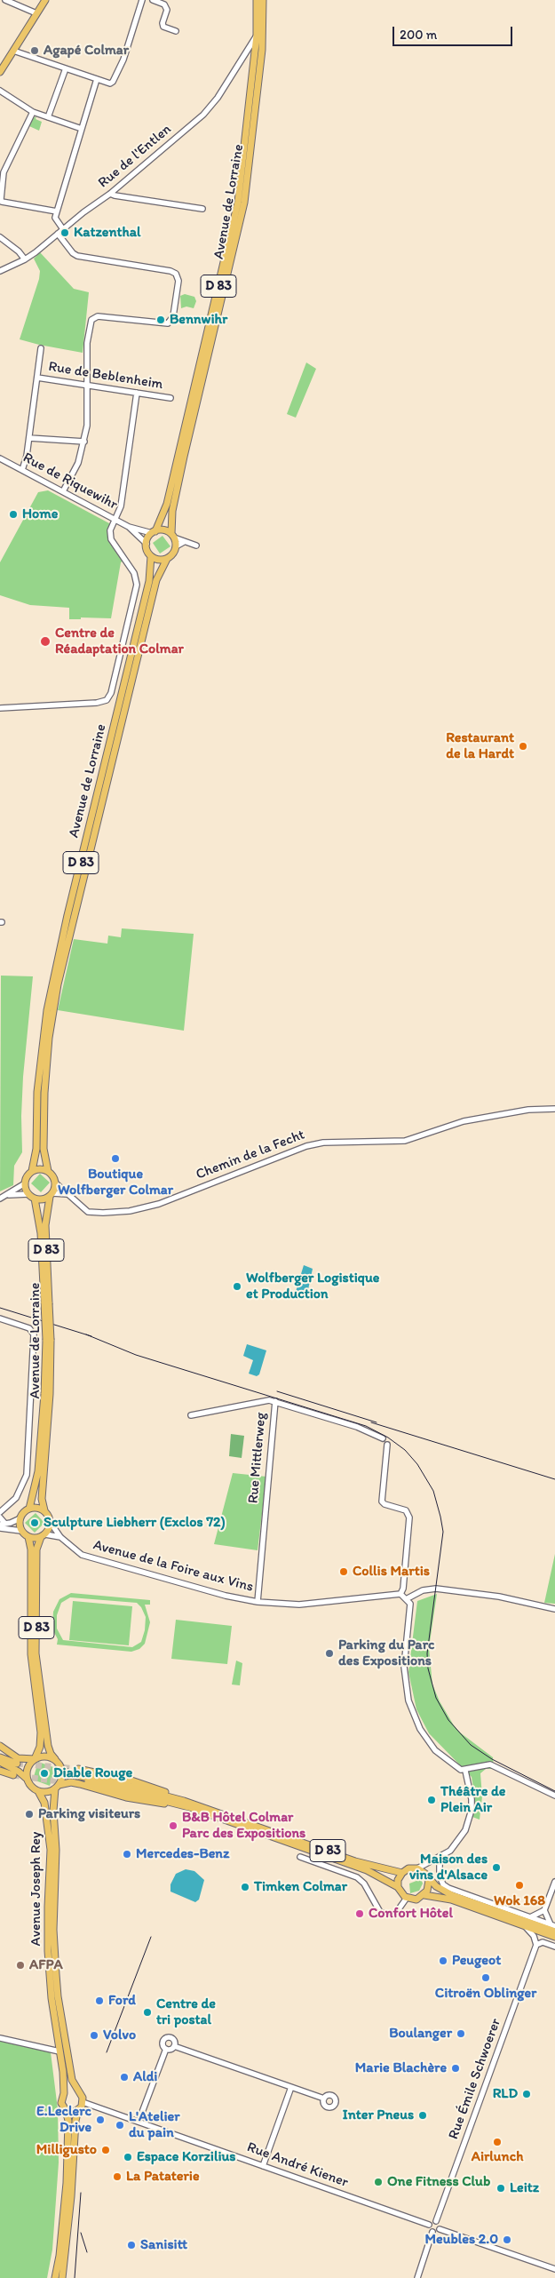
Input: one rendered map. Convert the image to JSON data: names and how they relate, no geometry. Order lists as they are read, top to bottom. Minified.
{"streets":{"main road":["Avenue de Lorraine","D 83","Avenue Joseph Rey"],"street":["Rue de l'Entlen","Rue de Beblenheim","Rue de Riquewihr","Chemin de la Fecht","Rue Mittlerweg","Avenue de la Foire aux Vins","Rue Émile Schwoerer","Rue André Kiener"]},"crossings":[["Rue de l'Entlen","Avenue de Lorraine"],["Avenue de Lorraine","D 83"],["Avenue de Lorraine","Rue de Riquewihr"],["Avenue de Lorraine","Chemin de la Fecht"],["Avenue de Lorraine","Avenue de la Foire aux Vins"],["D 83","Avenue de la Foire aux Vins"],["D 83","Avenue Joseph Rey"],["Rue Mittlerweg","Avenue de la Foire aux Vins"],["Avenue Joseph Rey","Rue André Kiener"]],"places":["Agapé Colmar","Katzenthal","Bennwihr","Home","Centre de Réadaptation Colmar","Restaurant de la Hardt","Boutique Wolfberger Colmar","Wolfberger Logistique et Production","Sculpture Liebherr (Exclos 72)","Collis Martis","Parking du Parc des Expositions","Diable Rouge","Théâtre de Plein Air","Parking visiteurs","B&B Hôtel Colmar Parc des Expositions","Mercedes-Benz","Maison des vins d'Alsace","Wok 168","Timken Colmar","Confort Hôtel","Peugeot","AFPA","Citroën Oblinger","Ford","Centre de tri postal","Boulanger","Volvo","Marie Blachère","Aldi","RLD","Inter Pneus","E.Leclerc Drive","L'Atelier du pain","Airlunch","Milligusto","Espace Korzilius","La Pataterie","One Fitness Club","Leitz","Meubles 2.0","Sanisitt"],"scale_bar":"200 m"}
